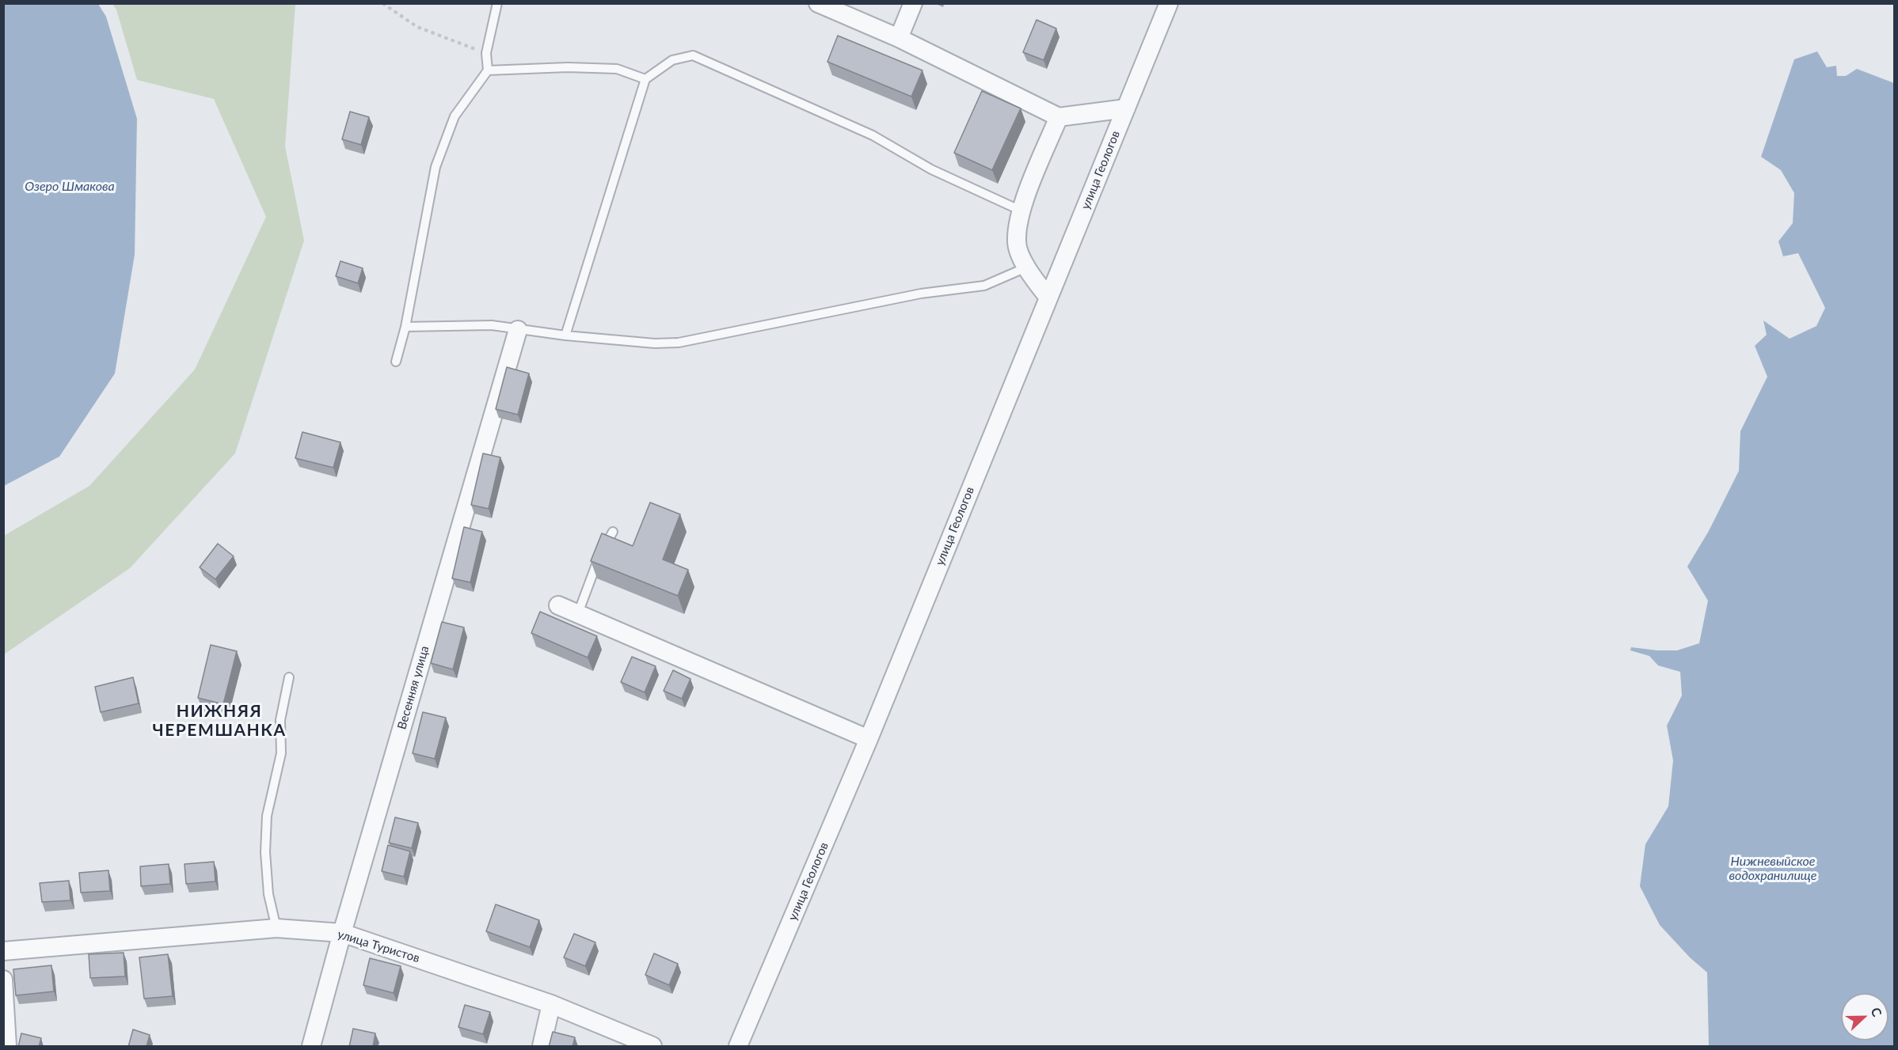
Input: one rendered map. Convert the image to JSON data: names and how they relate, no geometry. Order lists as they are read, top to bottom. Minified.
{"streets":{"street":["улица Геологов","Весенняя улица","улица Туристов"]},"crossings":[["Весенняя улица","улица Туристов"]],"districts":["НИЖНЯЯ ЧЕРЕМШАНКА"],"water":["Озеро Шмакова","Нижневыйское водохранилище"],"north":"right"}
